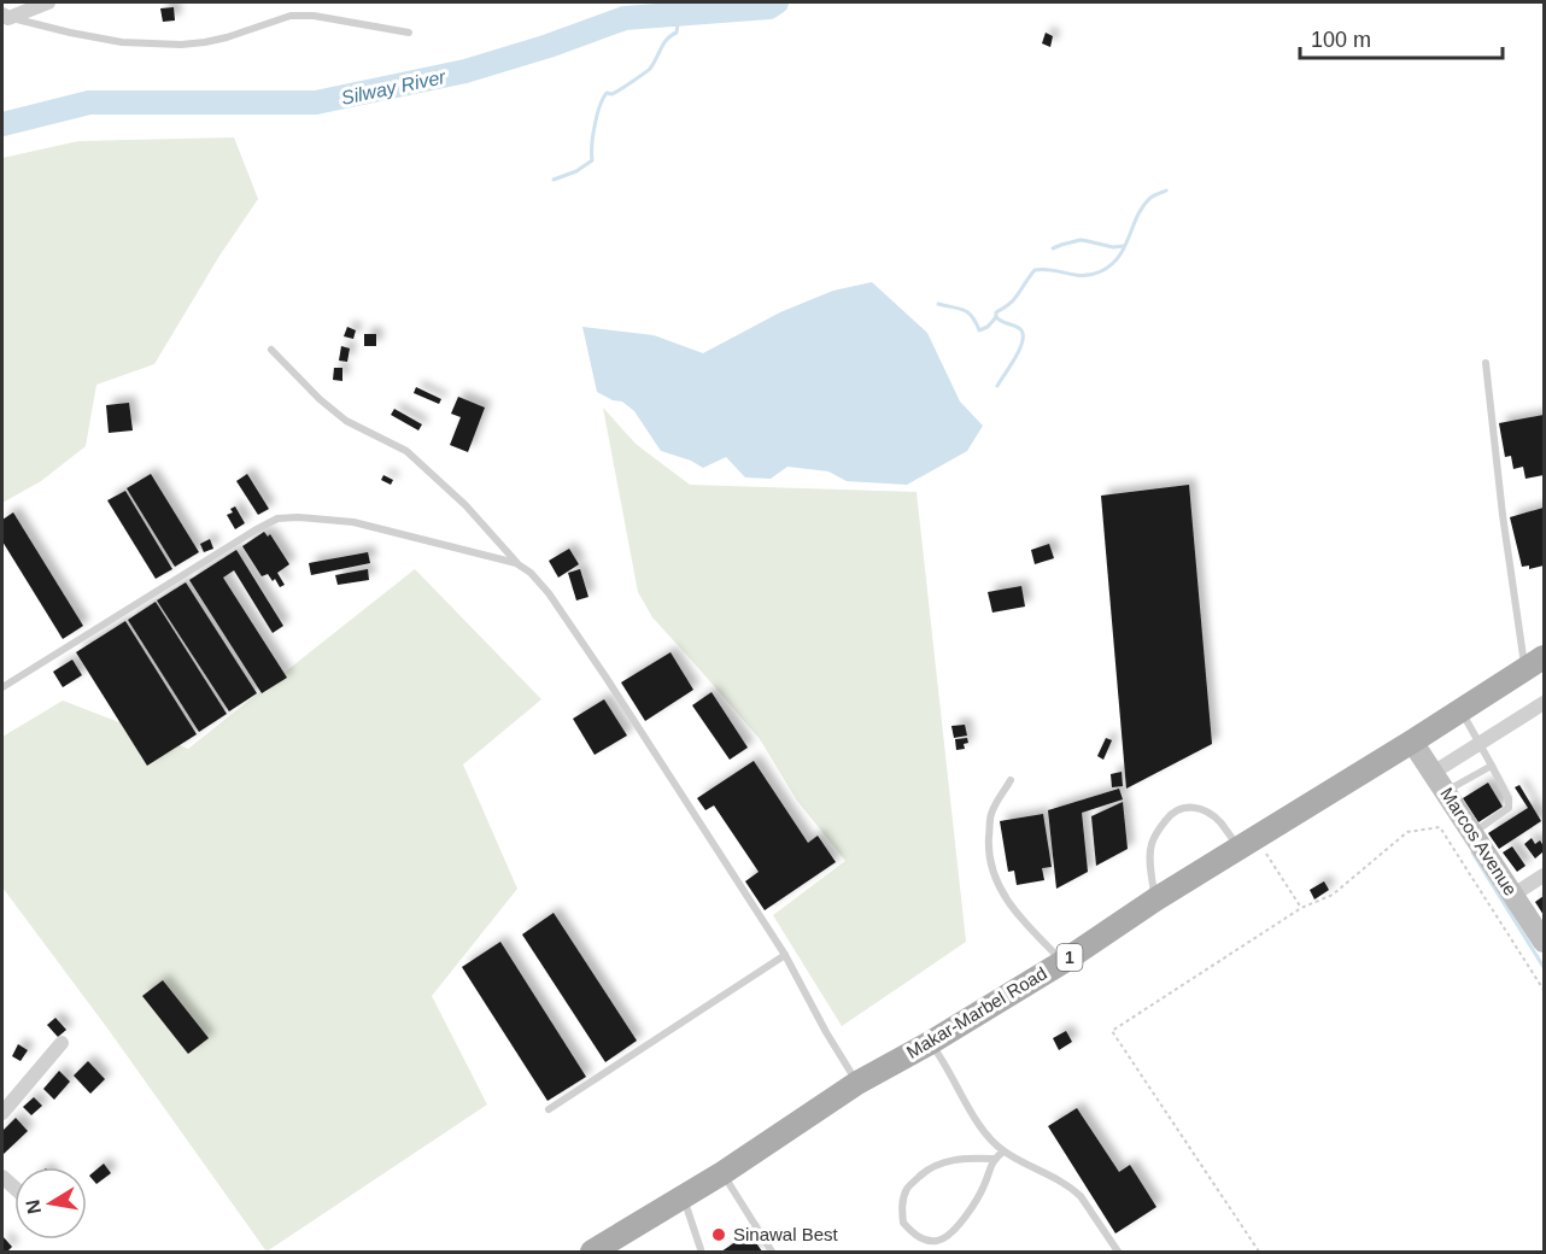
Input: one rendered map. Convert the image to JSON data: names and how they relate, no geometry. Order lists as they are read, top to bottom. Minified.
{"streets":{"main road":["1","Makar-Marbel Road"],"street":["Marcos Avenue"]},"crossings":[["Marcos Avenue","Makar-Marbel Road"]],"water":["Silway River"],"places":["Sinawal Best"],"scale_bar":"100 m","north":"left"}
